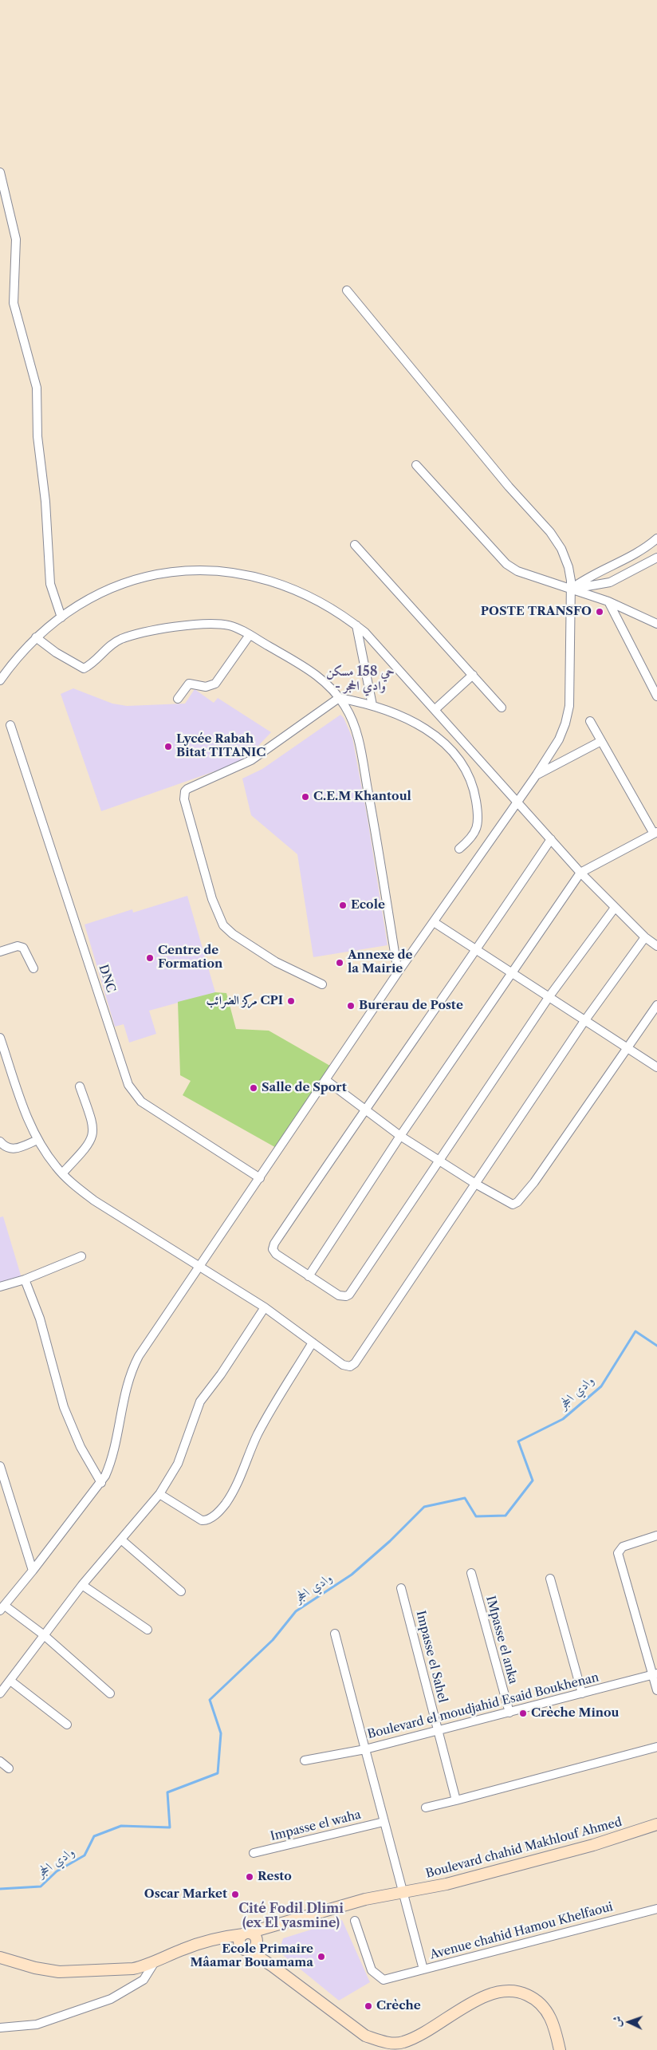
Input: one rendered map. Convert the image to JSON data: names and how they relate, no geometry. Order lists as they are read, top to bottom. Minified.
{"streets":{"main road":["Boulevard chahid Makhlouf Ahmed"],"street":["DNC","IMpasse el anka","Impasse el Sahel","Boulevard el moudjahid Esaid Boukhenan","Impasse el waha","Avenue chahid Hamou Khelfaoui"]},"crossings":[["IMpasse el anka","Boulevard el moudjahid Esaid Boukhenan"],["Impasse el Sahel","Boulevard el moudjahid Esaid Boukhenan"],["Boulevard el moudjahid Esaid Boukhenan","Impasse el waha"],["Boulevard el moudjahid Esaid Boukhenan","Boulevard chahid Makhlouf Ahmed"],["Boulevard el moudjahid Esaid Boukhenan","Avenue chahid Hamou Khelfaoui"],["Boulevard chahid Makhlouf Ahmed","Avenue chahid Hamou Khelfaoui"]],"districts":["حي 158 مسكن - وادي الحجر","Cité Fodil Dlimi (ex El yasmine)"],"water":["وادي الحجر"],"places":["POSTE TRANSFO","Lycée Rabah Bitat TITANIC","C.E.M Khantoul","Ecole","Centre de Formation","Annexe de la Mairie","مركز الضرائب CPI","Burerau de Poste","Salle de Sport","Crèche Minou","Resto","Oscar Market","Ecole Primaire Mâamar Bouamama","Crèche"],"north":"left"}
